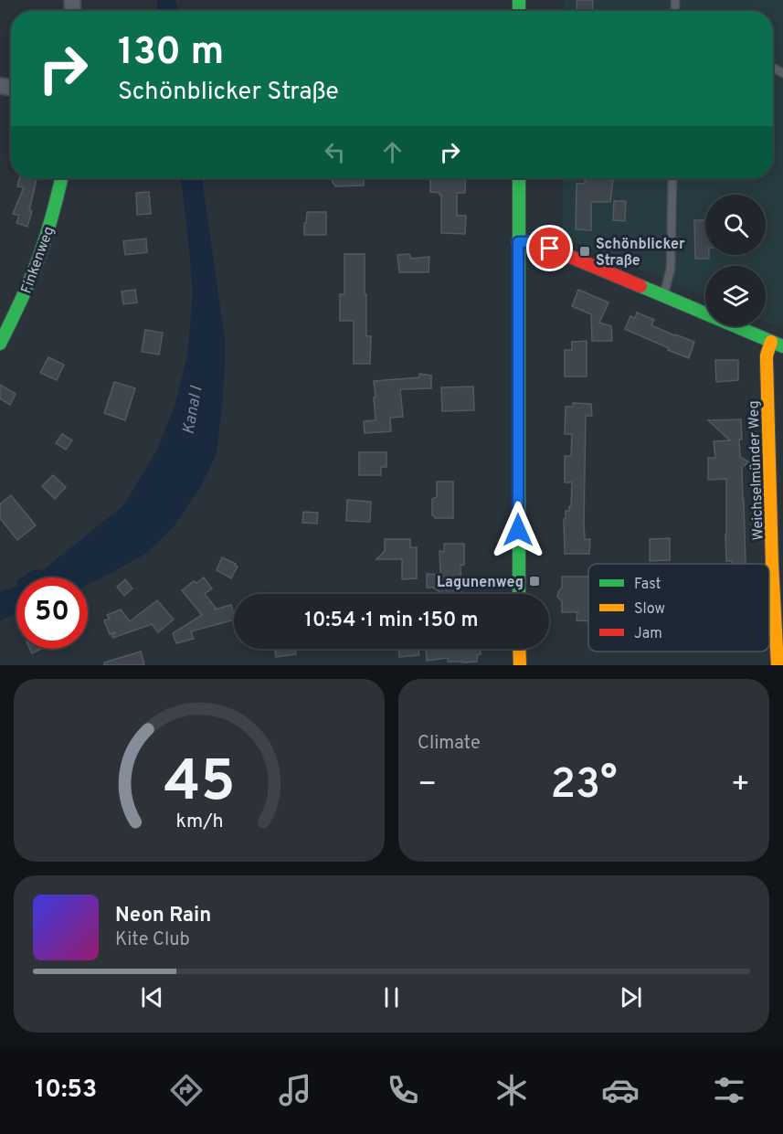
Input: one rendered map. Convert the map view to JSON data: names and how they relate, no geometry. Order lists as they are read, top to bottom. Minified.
{"streets":{"street":["Finkenweg","Weichselmünder Weg"]},"water":["Kanal I"],"places":{"transit":["Schönblicker Straße","Lagunenweg"]},"legend":["Fast","Slow","Jam"],"page":{"turn":["130 m","Schönblicker Straße"],"limit":"50","trip":"10:54 · 1 min · 150 m","tile":"Climate","heat":["−","23°","+"],"song":["Neon Rain","Kite Club"],"tabs":"10:53","gauge":["45","km/h"]}}
